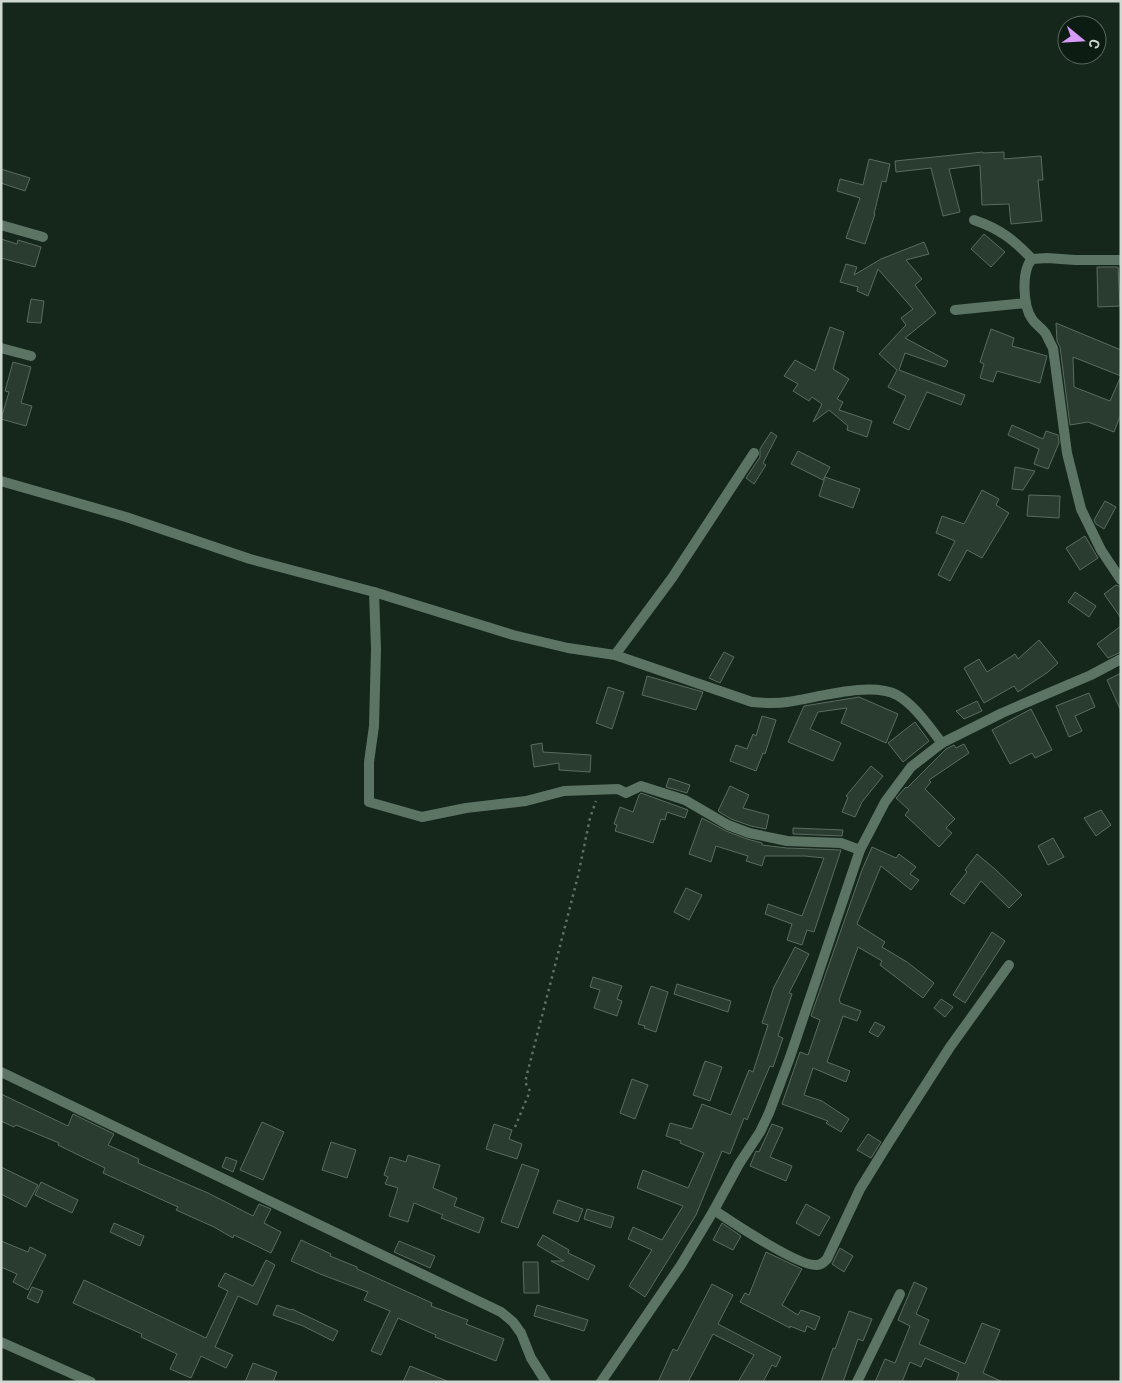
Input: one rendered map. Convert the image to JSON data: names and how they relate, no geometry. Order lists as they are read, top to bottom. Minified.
{"north":"right"}
